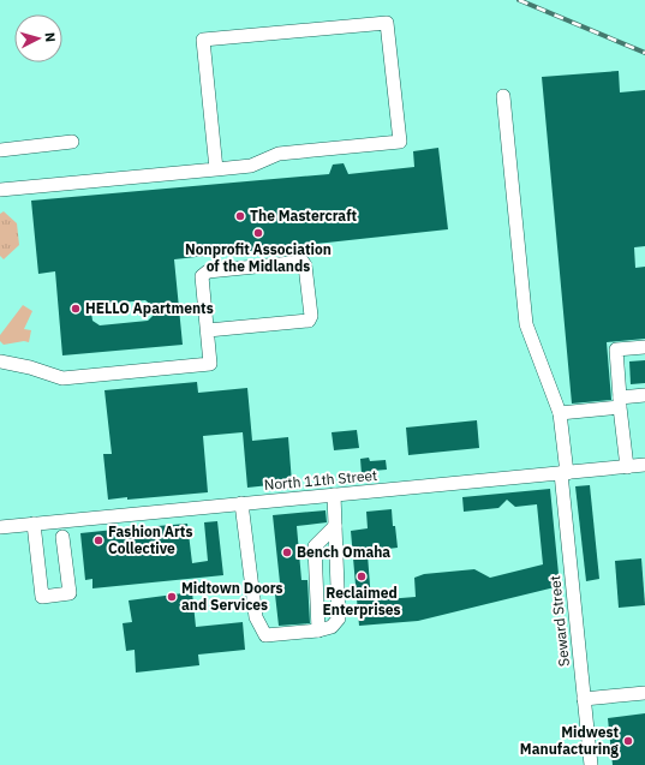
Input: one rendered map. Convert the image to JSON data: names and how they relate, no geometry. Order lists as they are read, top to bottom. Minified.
{"streets":{"street":["North 11th Street","Seward Street"]},"crossings":[["North 11th Street","Seward Street"]],"places":["The Mastercraft","Nonprofit Association of the Midlands","HELLO Apartments","Fashion Arts Collective","Bench Omaha","Reclaimed Enterprises","Midtown Doors and Services","Midwest Manufacturing"],"north":"right"}
